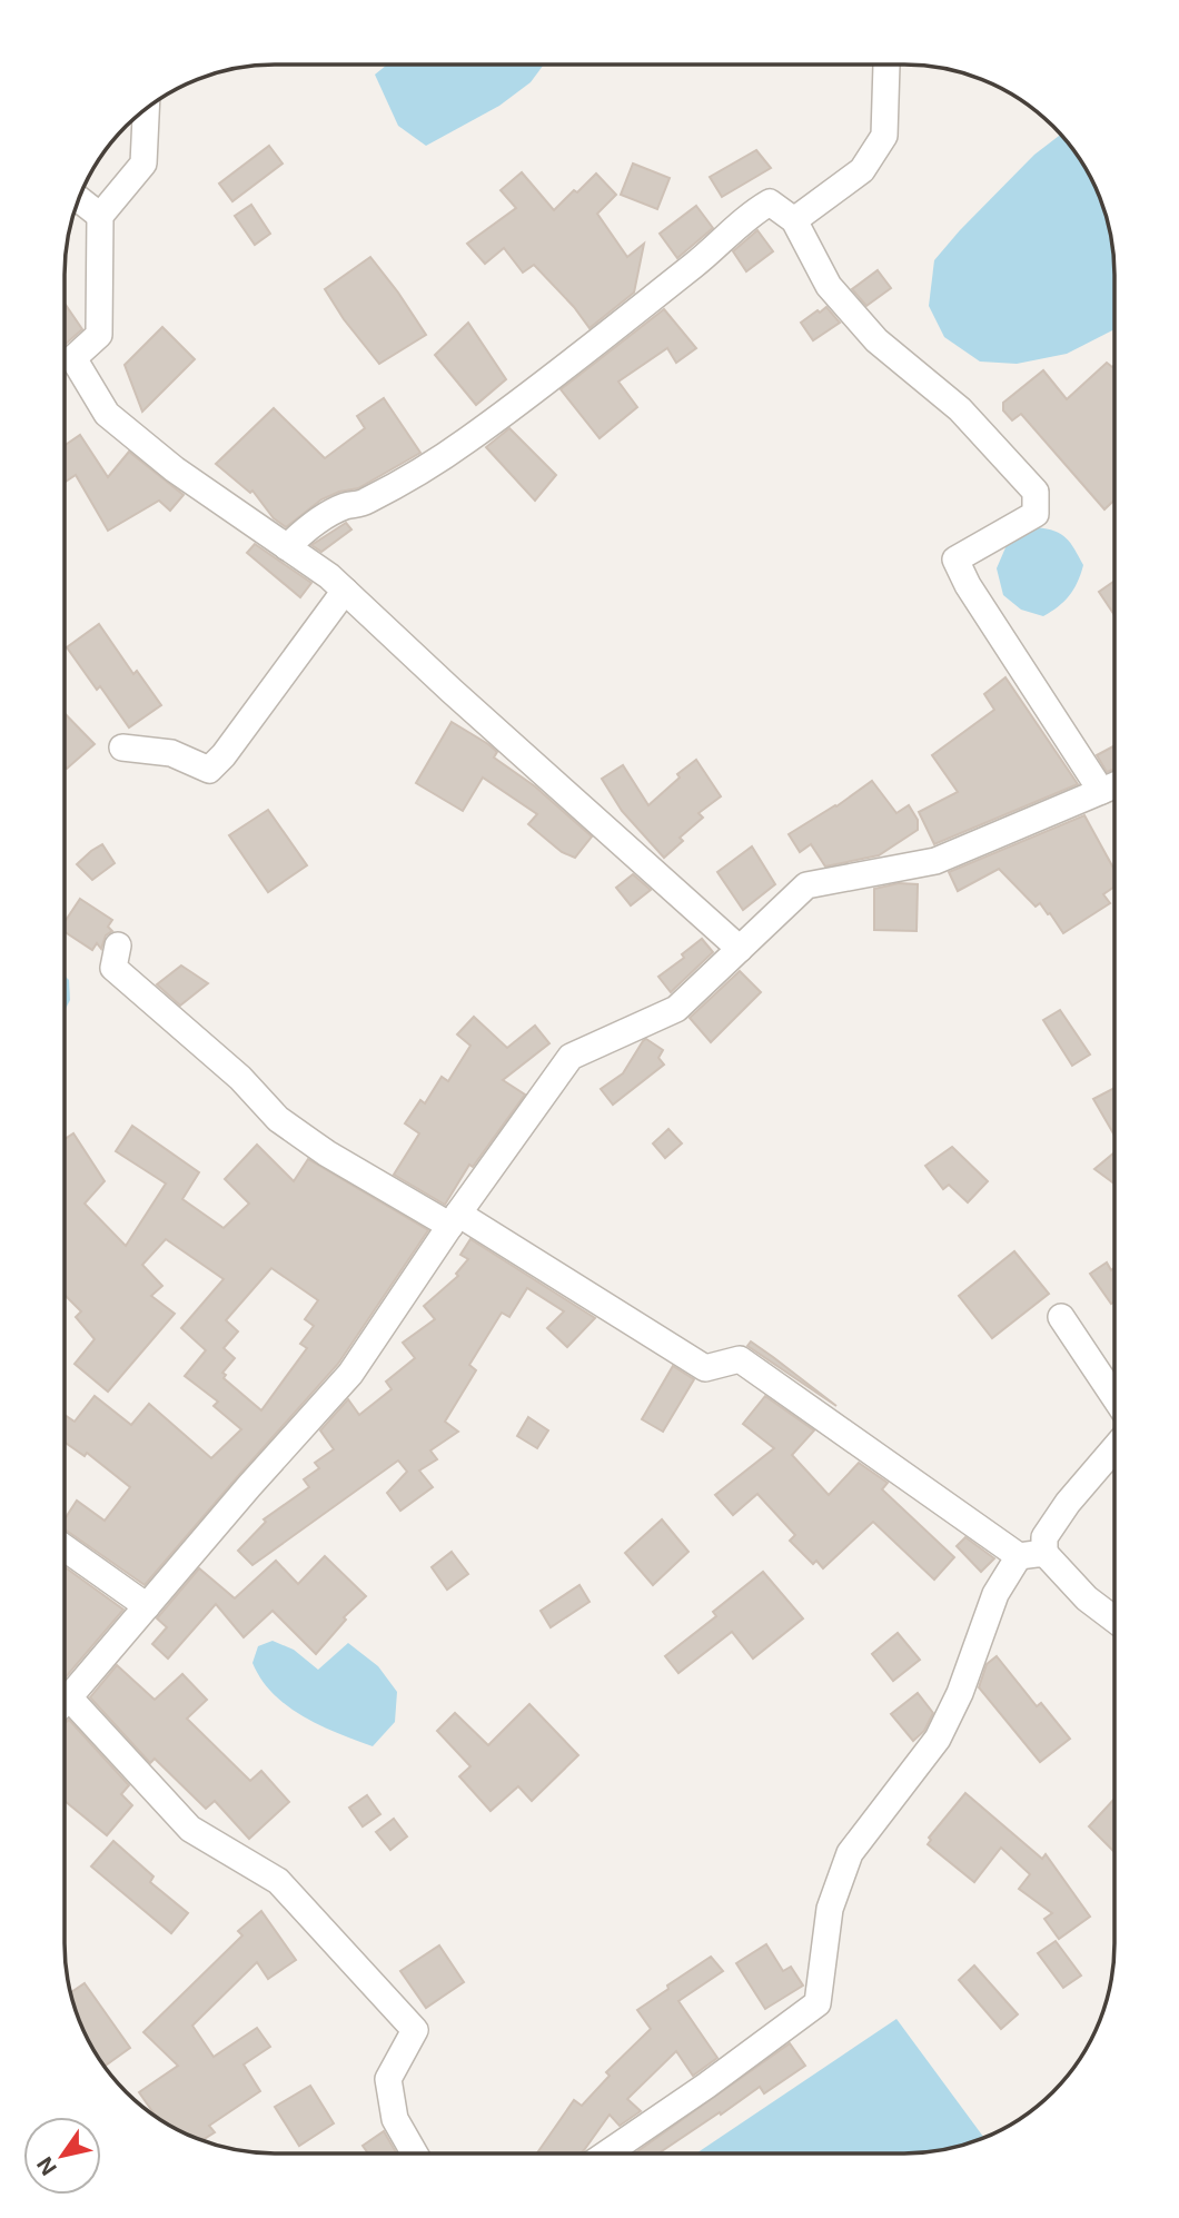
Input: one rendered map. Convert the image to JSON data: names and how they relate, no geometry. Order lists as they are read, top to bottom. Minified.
{"north":"bottom left"}
